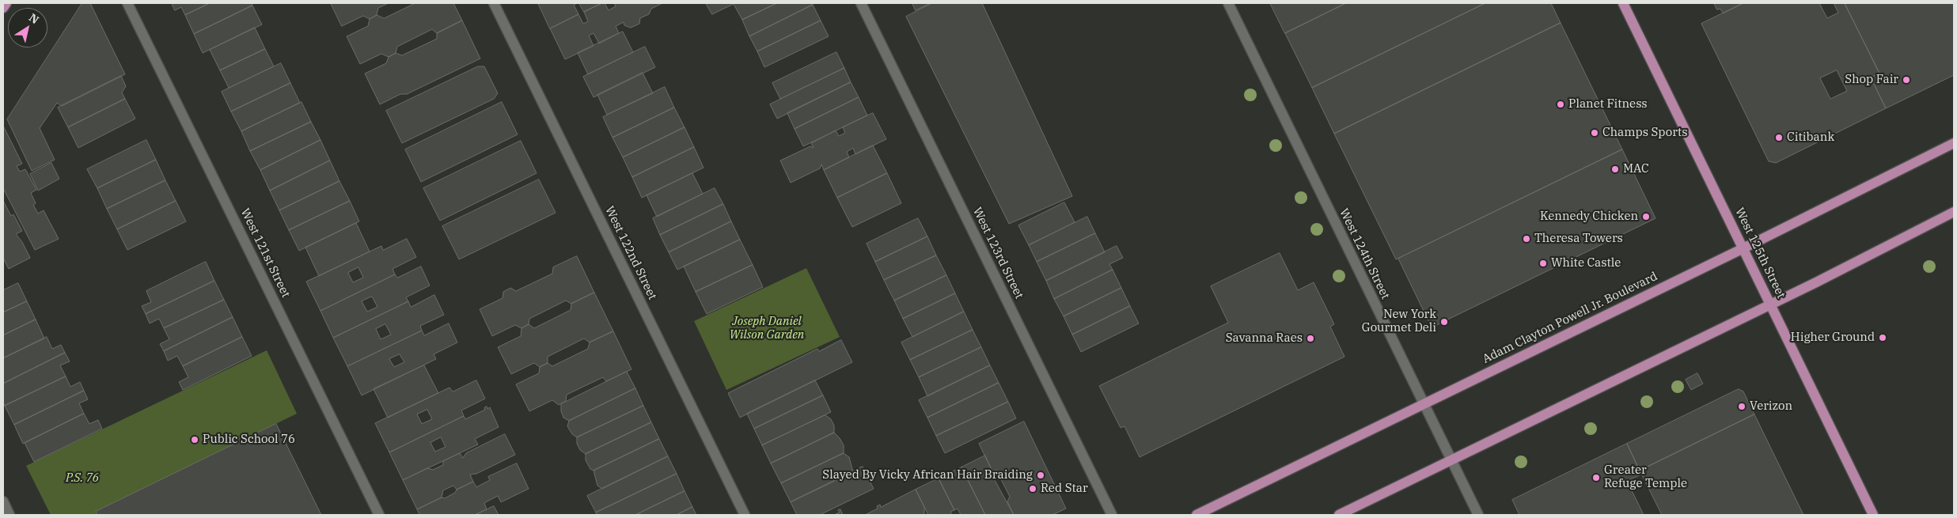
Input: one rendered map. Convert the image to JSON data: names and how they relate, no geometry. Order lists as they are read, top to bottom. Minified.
{"streets":{"main road":["West 125th Street","Adam Clayton Powell Jr. Boulevard"],"street":["West 121st Street","West 122nd Street","West 123rd Street","West 124th Street"]},"crossings":[["West 125th Street","Adam Clayton Powell Jr. Boulevard"],["West 124th Street","Adam Clayton Powell Jr. Boulevard"]],"parks":["Joseph Daniel Wilson Garden","P.S. 76"],"places":["Shop Fair","Planet Fitness","Champs Sports","Citibank","MAC","Kennedy Chicken","Theresa Towers","White Castle","New York Gourmet Deli","Higher Ground","Savanna Raes","Verizon","Public School 76","Slayed By Vicky African Hair Braiding","Greater Refuge Temple","Red Star"],"north":"top right"}
